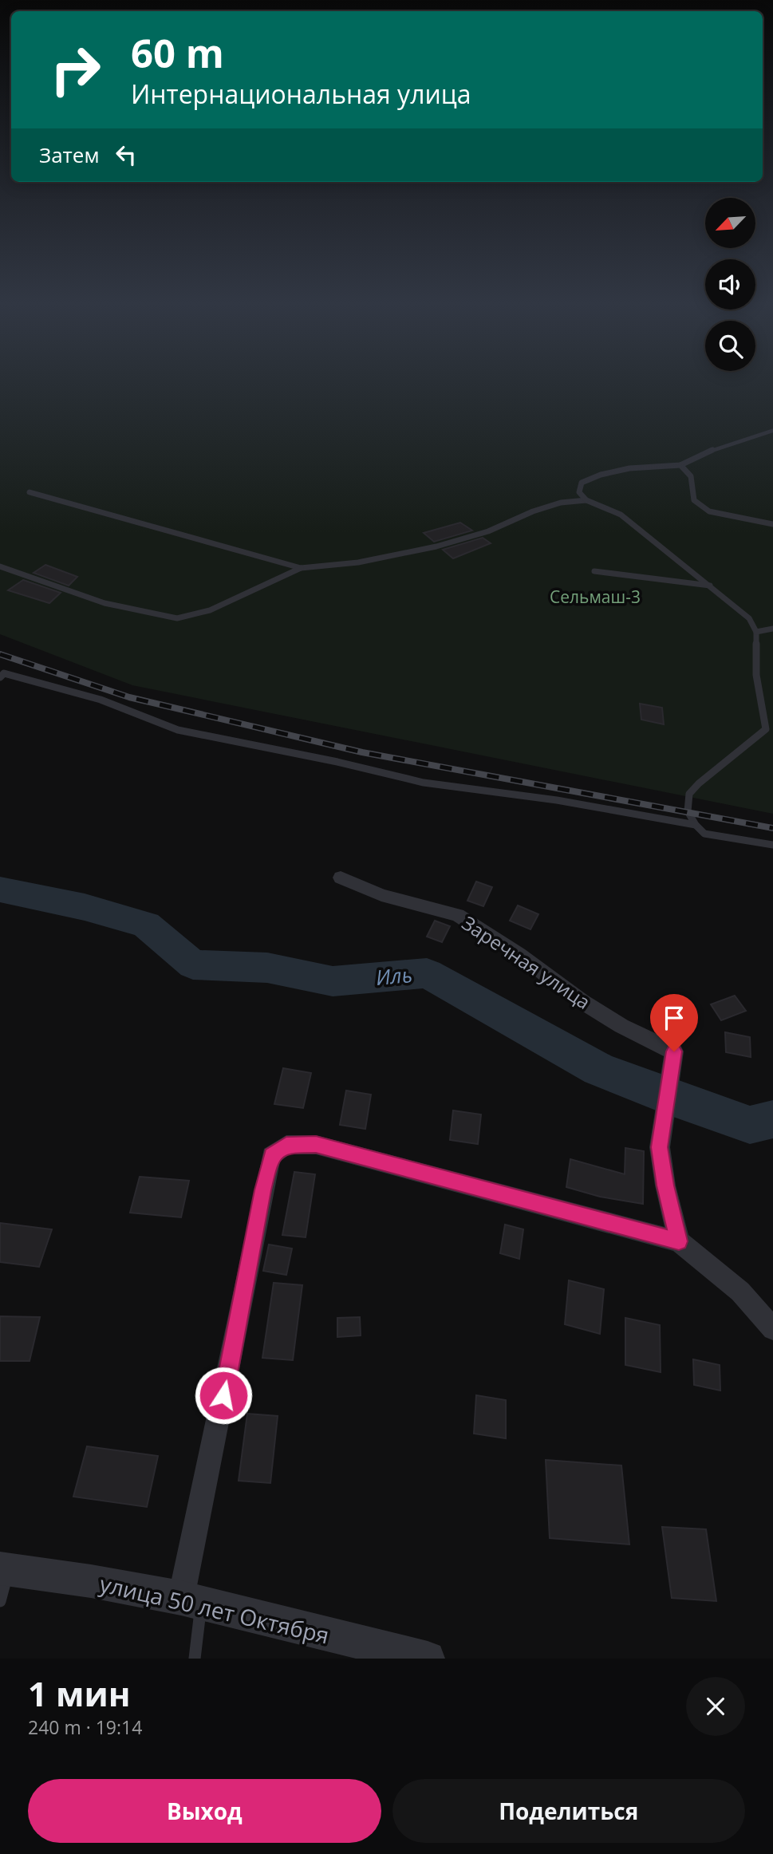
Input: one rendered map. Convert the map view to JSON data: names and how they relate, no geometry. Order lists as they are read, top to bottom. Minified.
{"streets":{"street":["Заречная улица","улица 50 лет Октября"]},"water":["Иль"],"parks":["Сельмаш-3"],"north":"bottom left","page":{"turn":["60 m","Интернациональная улица"],"then":"Затем","heading":["1 мин","240 m · 19:14"],"buttons":["Выход","Поделиться"]}}
